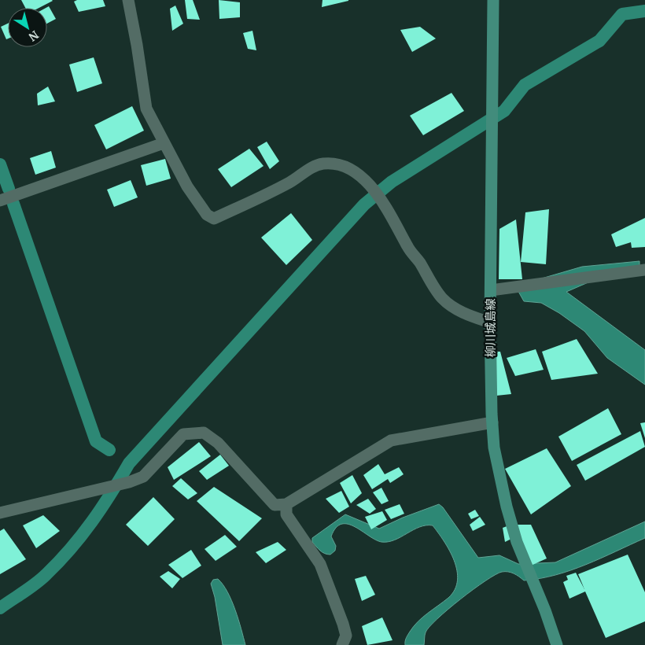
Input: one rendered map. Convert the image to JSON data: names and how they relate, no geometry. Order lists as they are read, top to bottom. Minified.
{"streets":{"main road":["柳川城島線"]},"north":"bottom right"}
